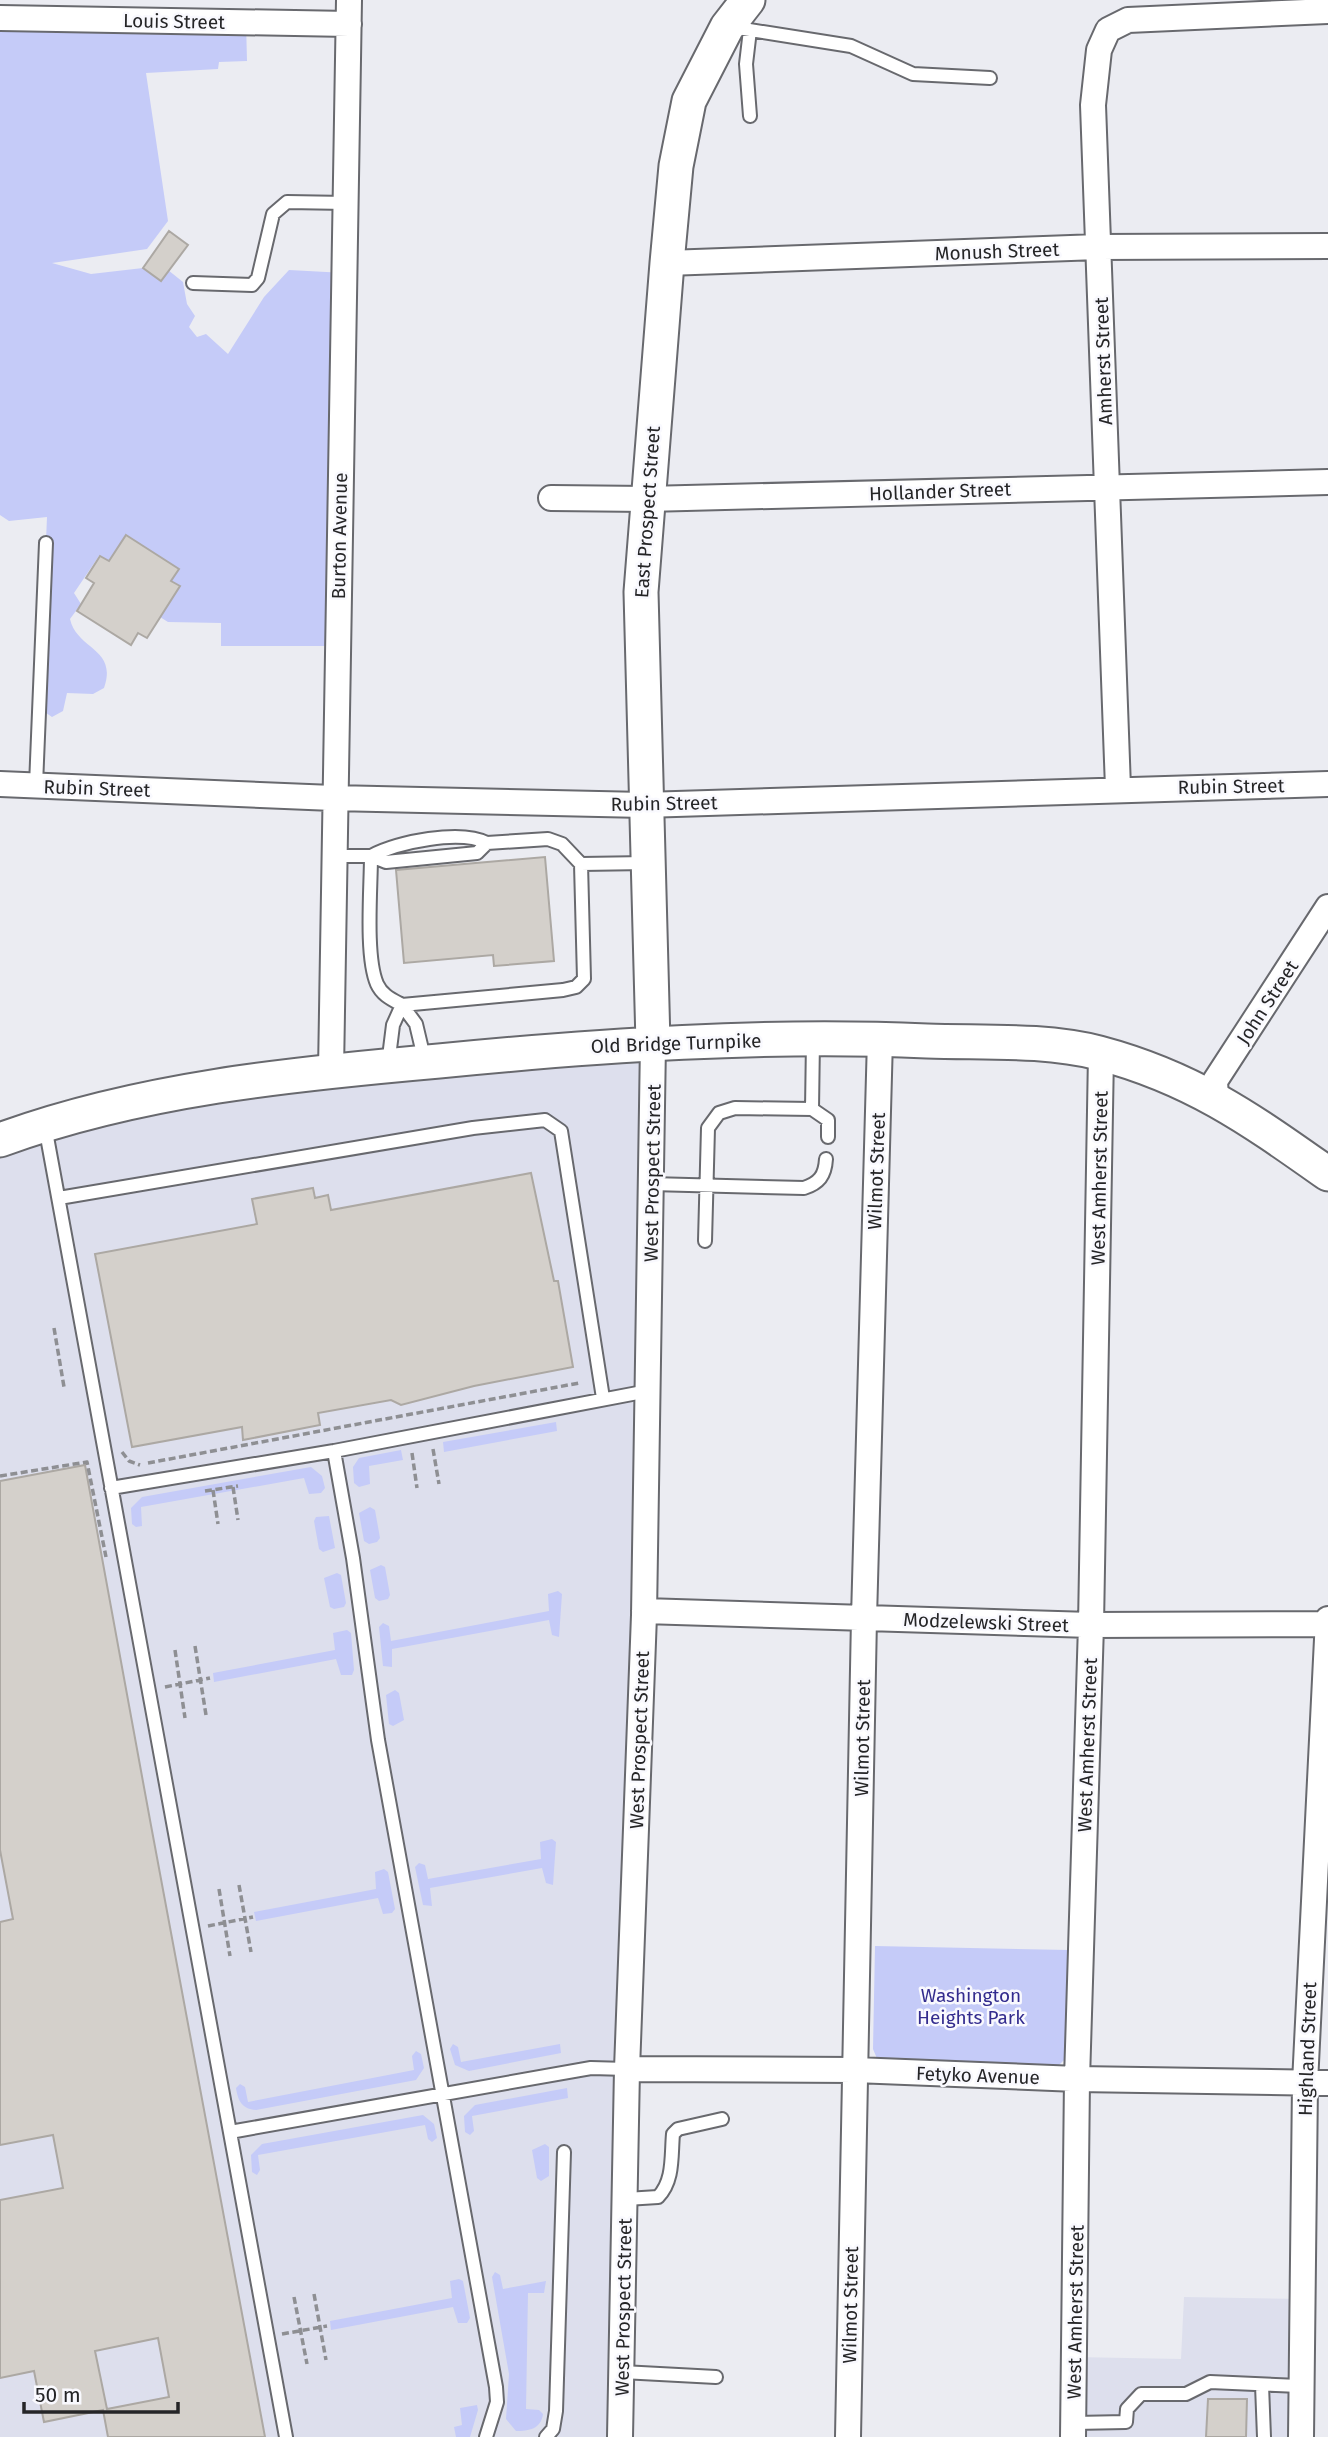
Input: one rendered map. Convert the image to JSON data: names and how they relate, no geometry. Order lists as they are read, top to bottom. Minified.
{"streets":{"street":["Louis Street","Monush Street","Amherst Street","Hollander Street","East Prospect Street","Burton Avenue","Rubin Street","John Street","Old Bridge Turnpike","Wilmot Street","West Prospect Street","West Amherst Street","Modzelewski Street","Highland Street","Fetyko Avenue"]},"crossings":[["Louis Street","Burton Avenue"],["Monush Street","Amherst Street"],["Monush Street","East Prospect Street"],["Amherst Street","Hollander Street"],["Amherst Street","Rubin Street"],["Hollander Street","East Prospect Street"],["East Prospect Street","Rubin Street"],["East Prospect Street","Old Bridge Turnpike"],["East Prospect Street","West Prospect Street"],["Burton Avenue","Rubin Street"],["Burton Avenue","Old Bridge Turnpike"],["John Street","Old Bridge Turnpike"],["Old Bridge Turnpike","Wilmot Street"],["Old Bridge Turnpike","West Prospect Street"],["Old Bridge Turnpike","West Amherst Street"],["Wilmot Street","Modzelewski Street"],["Wilmot Street","Fetyko Avenue"],["West Prospect Street","Modzelewski Street"],["West Prospect Street","Fetyko Avenue"],["West Amherst Street","Modzelewski Street"],["West Amherst Street","Fetyko Avenue"],["Modzelewski Street","Highland Street"],["Highland Street","Fetyko Avenue"]],"parks":["Washington Heights Park"],"scale_bar":"50 m"}
